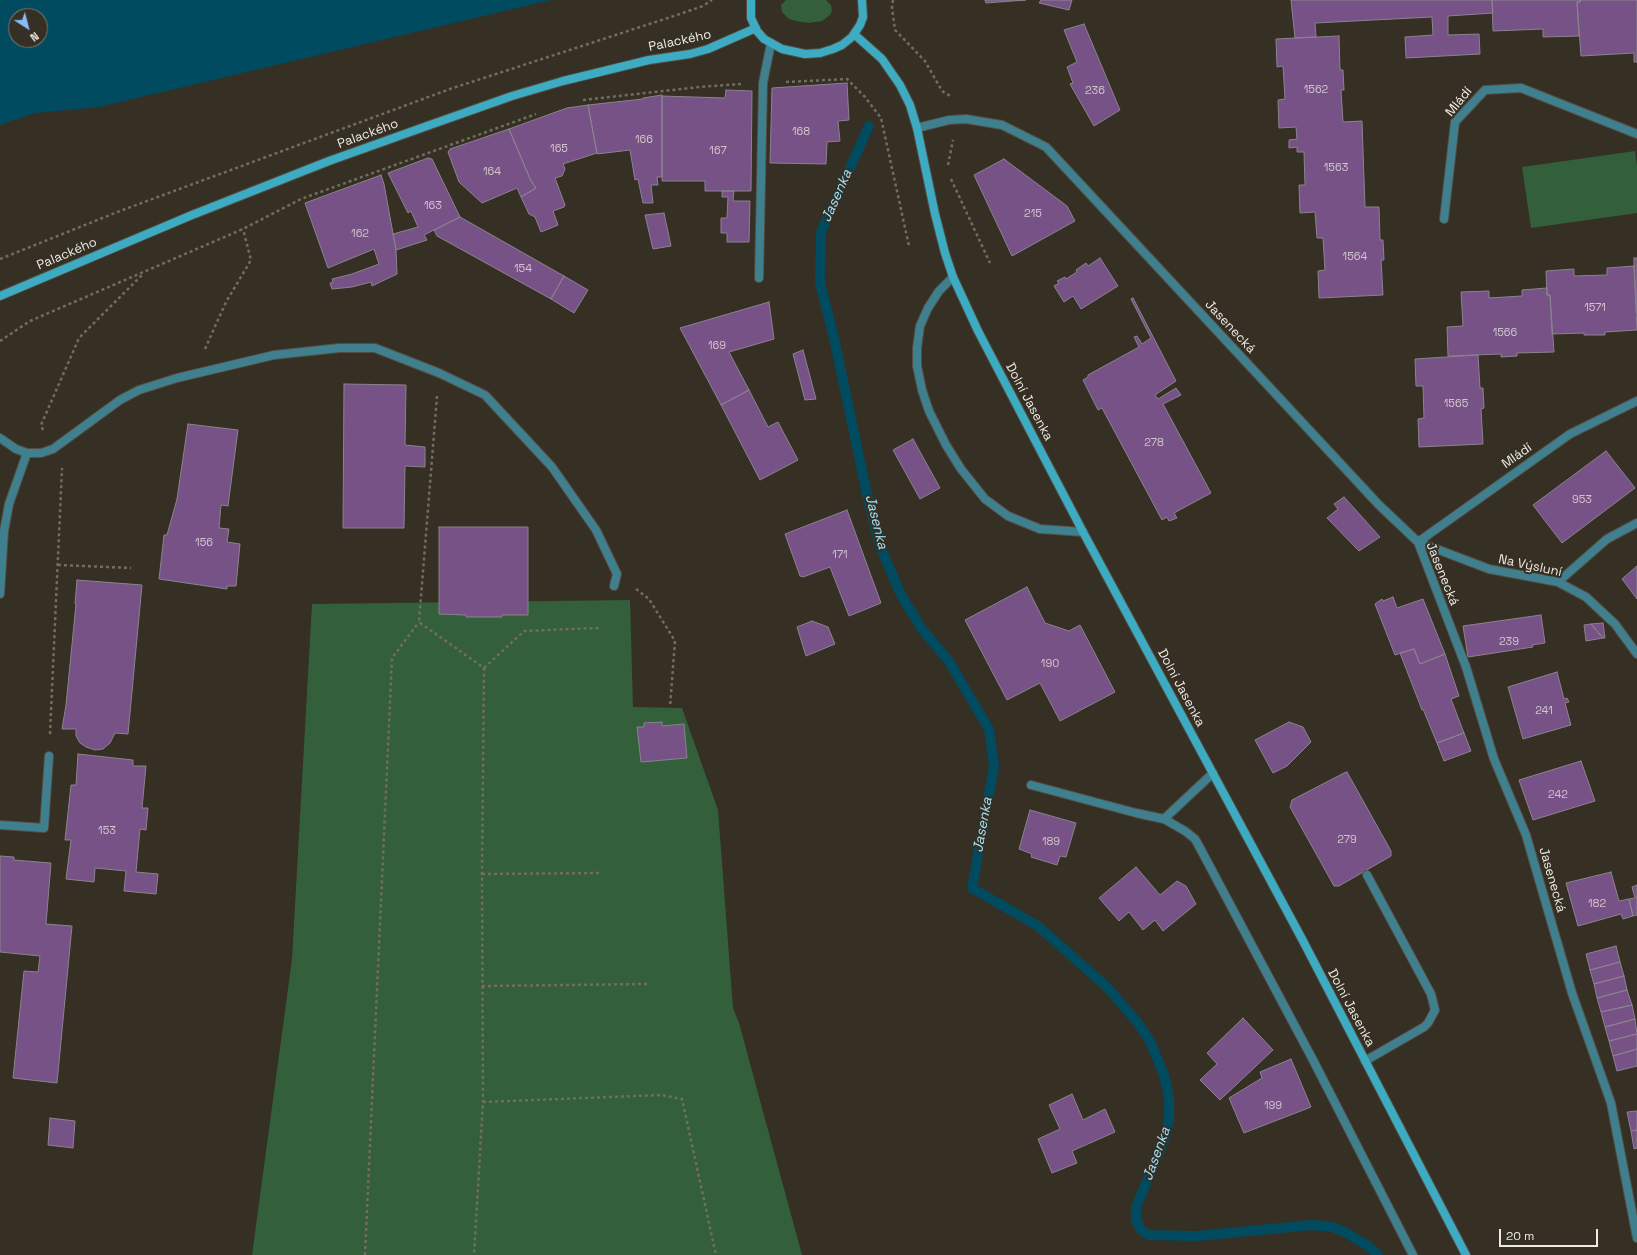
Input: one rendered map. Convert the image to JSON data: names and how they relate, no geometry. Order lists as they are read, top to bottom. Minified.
{"streets":{"street":["Palackého","Mládí","Jasenecká","Dolní Jasenka","Na Výsluní"]},"crossings":[["Mládí","Jasenecká"],["Mládí","Na Výsluní"],["Jasenecká","Dolní Jasenka"],["Jasenecká","Na Výsluní"]],"water":["Jasenka"],"house_numbers":["1562","236","168","166","165","167","1563","164","163","215","162","1564","154","1571","1566","169","1565","278","953","156","171","239","190","241","242","153","279","189","182","199"],"scale_bar":"20 m","north":"bottom right"}
